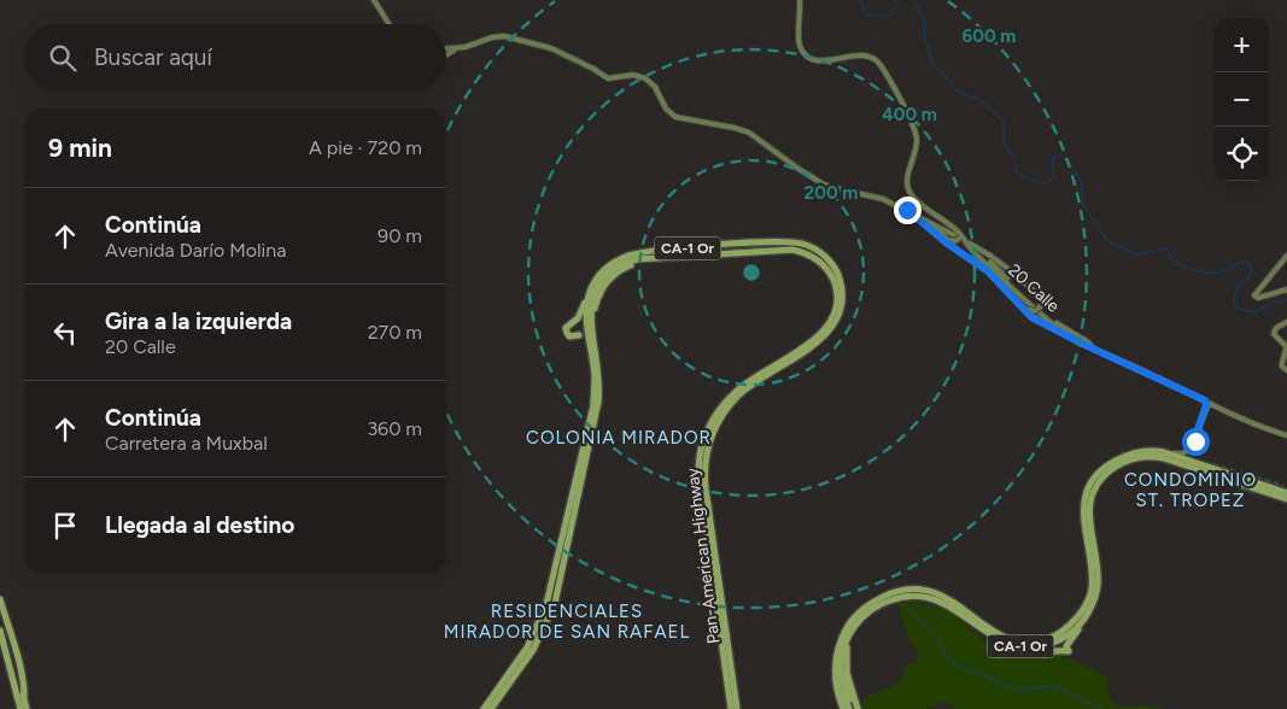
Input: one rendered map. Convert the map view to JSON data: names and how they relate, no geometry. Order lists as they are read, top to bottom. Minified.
{"streets":{"highway":["CA-1 Or","Pan-American Highway"],"main road":["20 Calle"]},"districts":["COLONIA MIRADOR","CONDOMINIO ST. TROPEZ","RESIDENCIALES MIRADOR DE SAN RAFAEL"],"page":{"map_buttons":["+","−"],"search":"Buscar aquí","heading":["9 min","A pie · 720 m"],"list":[["Continúa","Avenida Darío Molina","90 m"],["Gira a la izquierda","20 Calle","270 m"],["Continúa","Carretera a Muxbal","360 m"],"Llegada al destino"]},"rings":["600 m","400 m","200 m"]}
